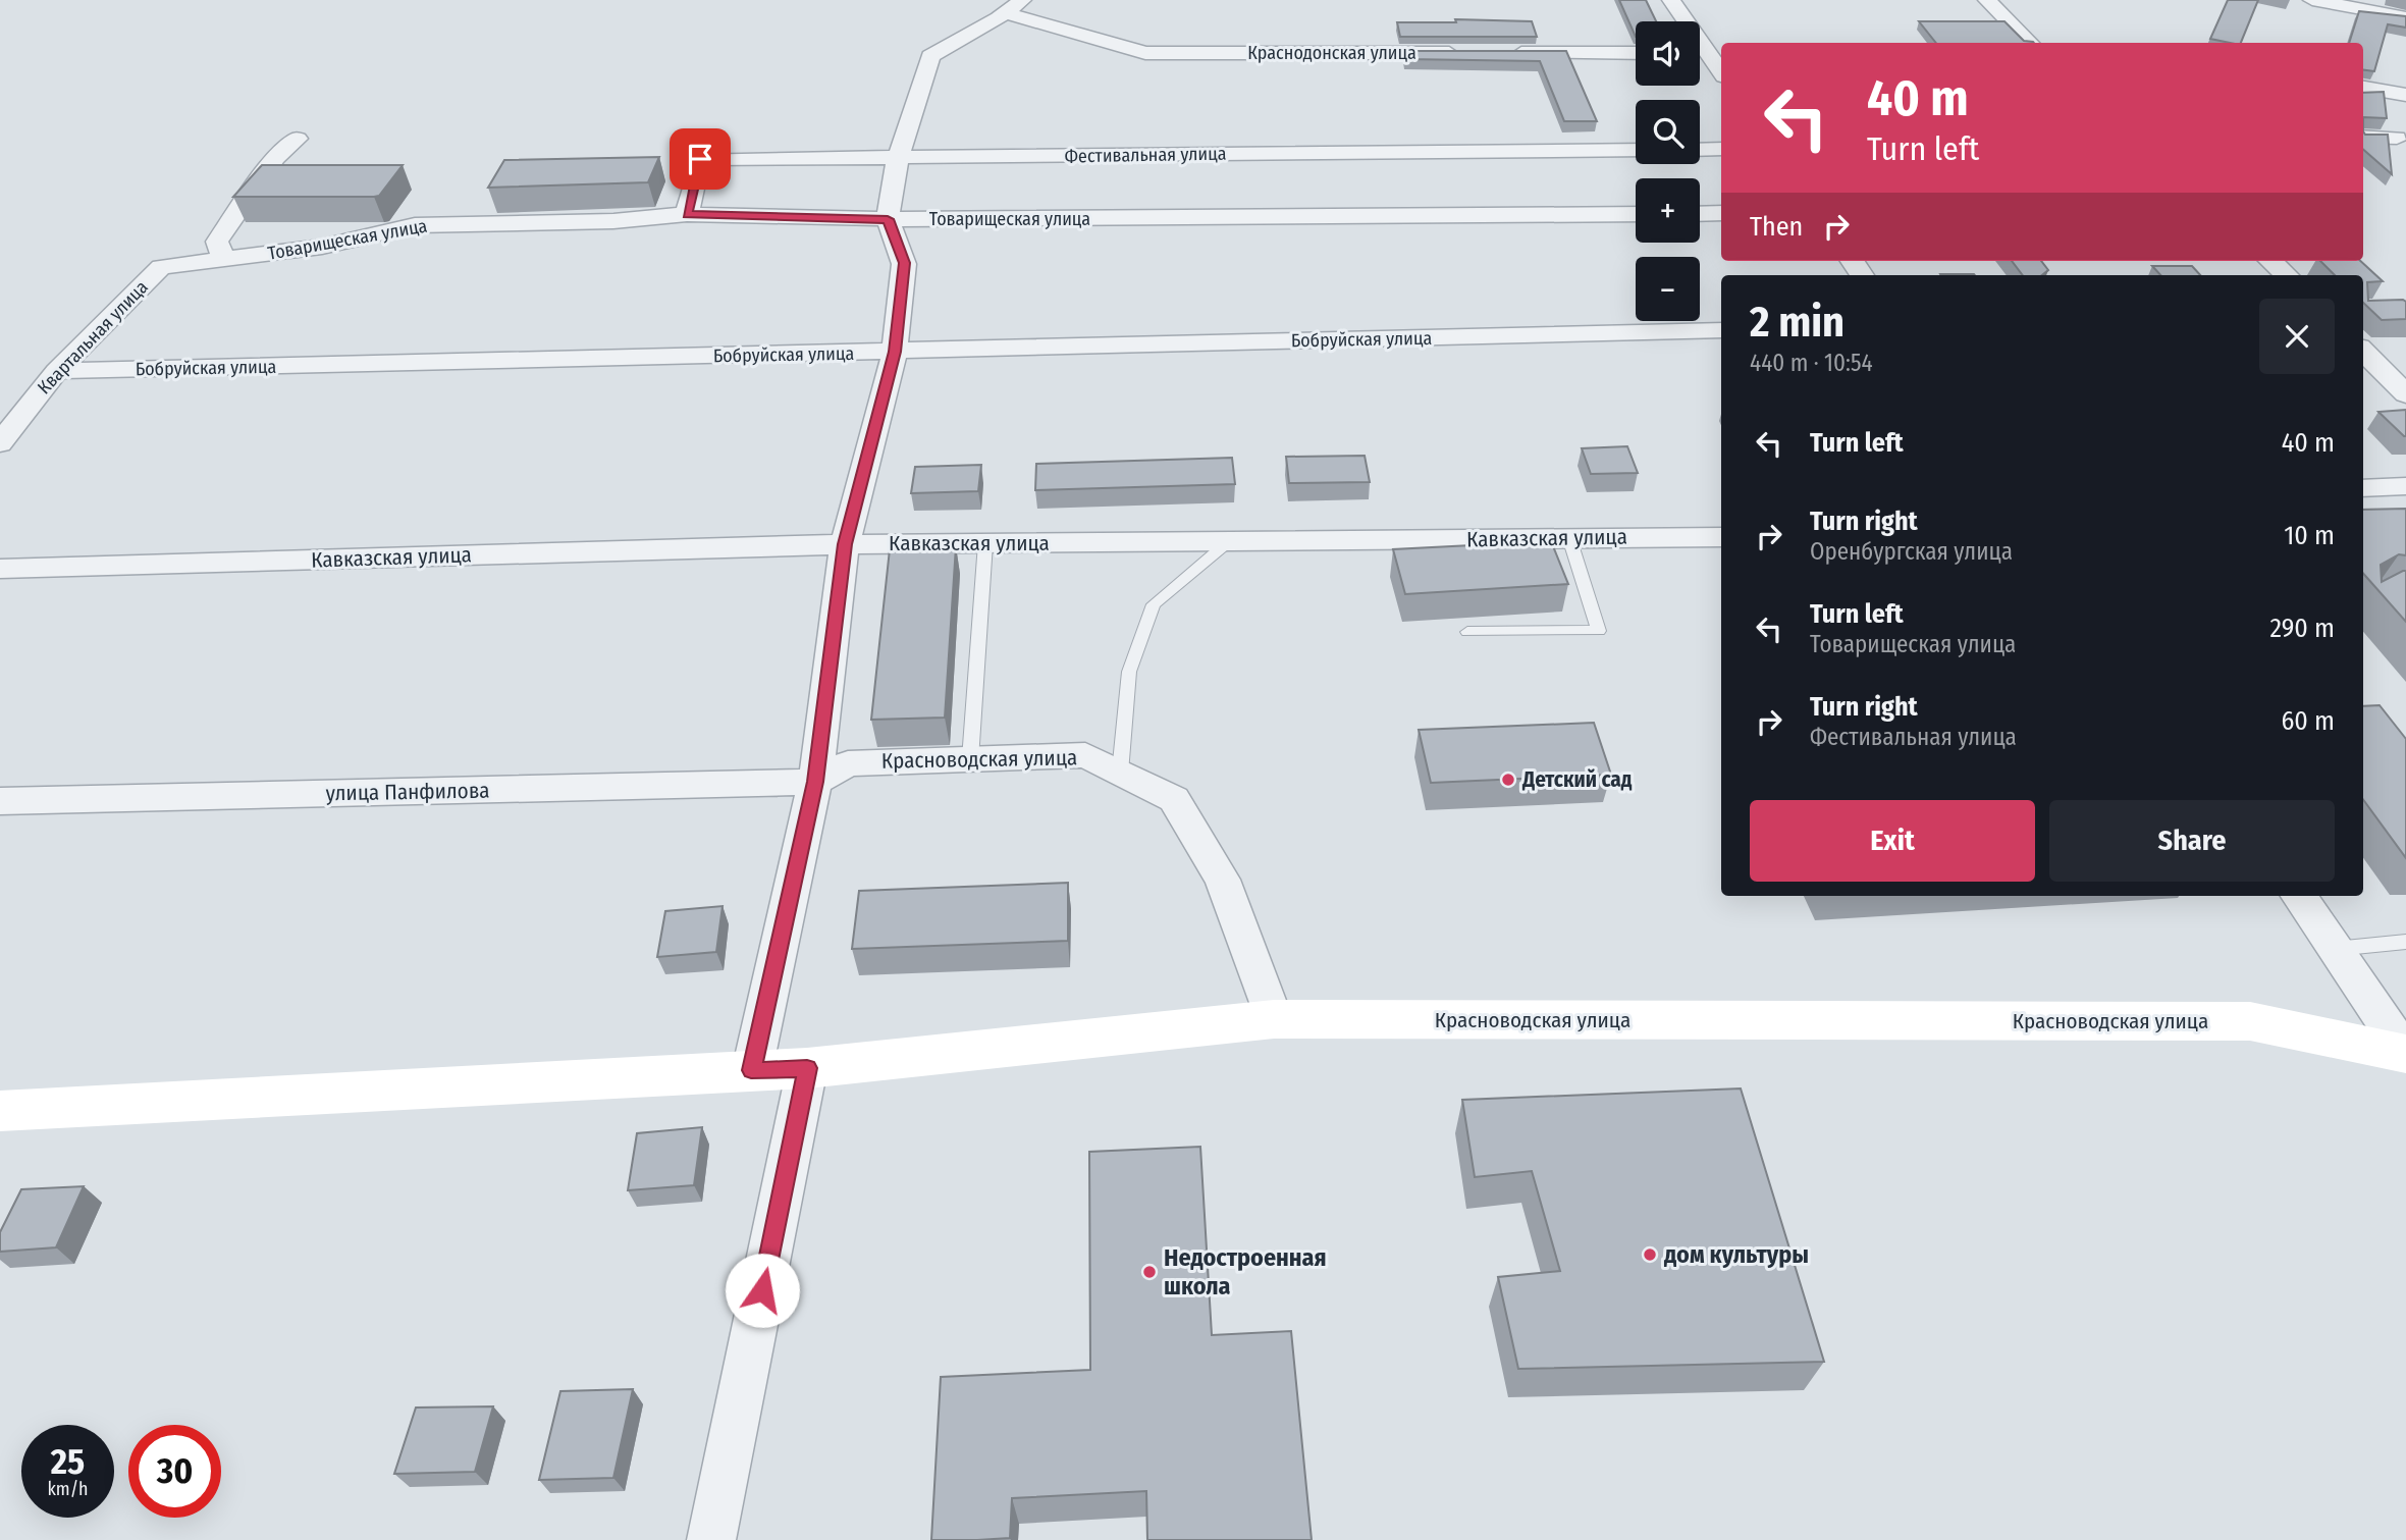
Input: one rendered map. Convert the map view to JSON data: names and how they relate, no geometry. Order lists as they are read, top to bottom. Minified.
{"streets":{"main road":["Красноводская улица"],"street":["Краснодонская улица","Фестивальная улица","Товарищеская улица","Квартальная улица","Бобруйская улица","Кавказская улица","улица Панфилова"]},"crossings":[["Фестивальная улица","Товарищеская улица"],["Товарищеская улица","Квартальная улица"],["Квартальная улица","Бобруйская улица"],["Красноводская улица","улица Панфилова"]],"places":["Детский сад","дом культуры","Недостроенная школа"],"page":{"map_buttons":["+","−"],"turn":["40 m","Turn left"],"then":"Then","heading":["2 min","440 m · 10:54"],"list":[{"name":"Turn left","value":"40 m"},{"name":"Turn right","note":"Оренбургская улица","value":"10 m"},{"name":"Turn left","note":"Товарищеская улица","value":"290 m"},{"name":"Turn right","note":"Фестивальная улица","value":"60 m"}],"buttons":["Exit","Share"],"speed":"25 km/h","limit":"30"}}
